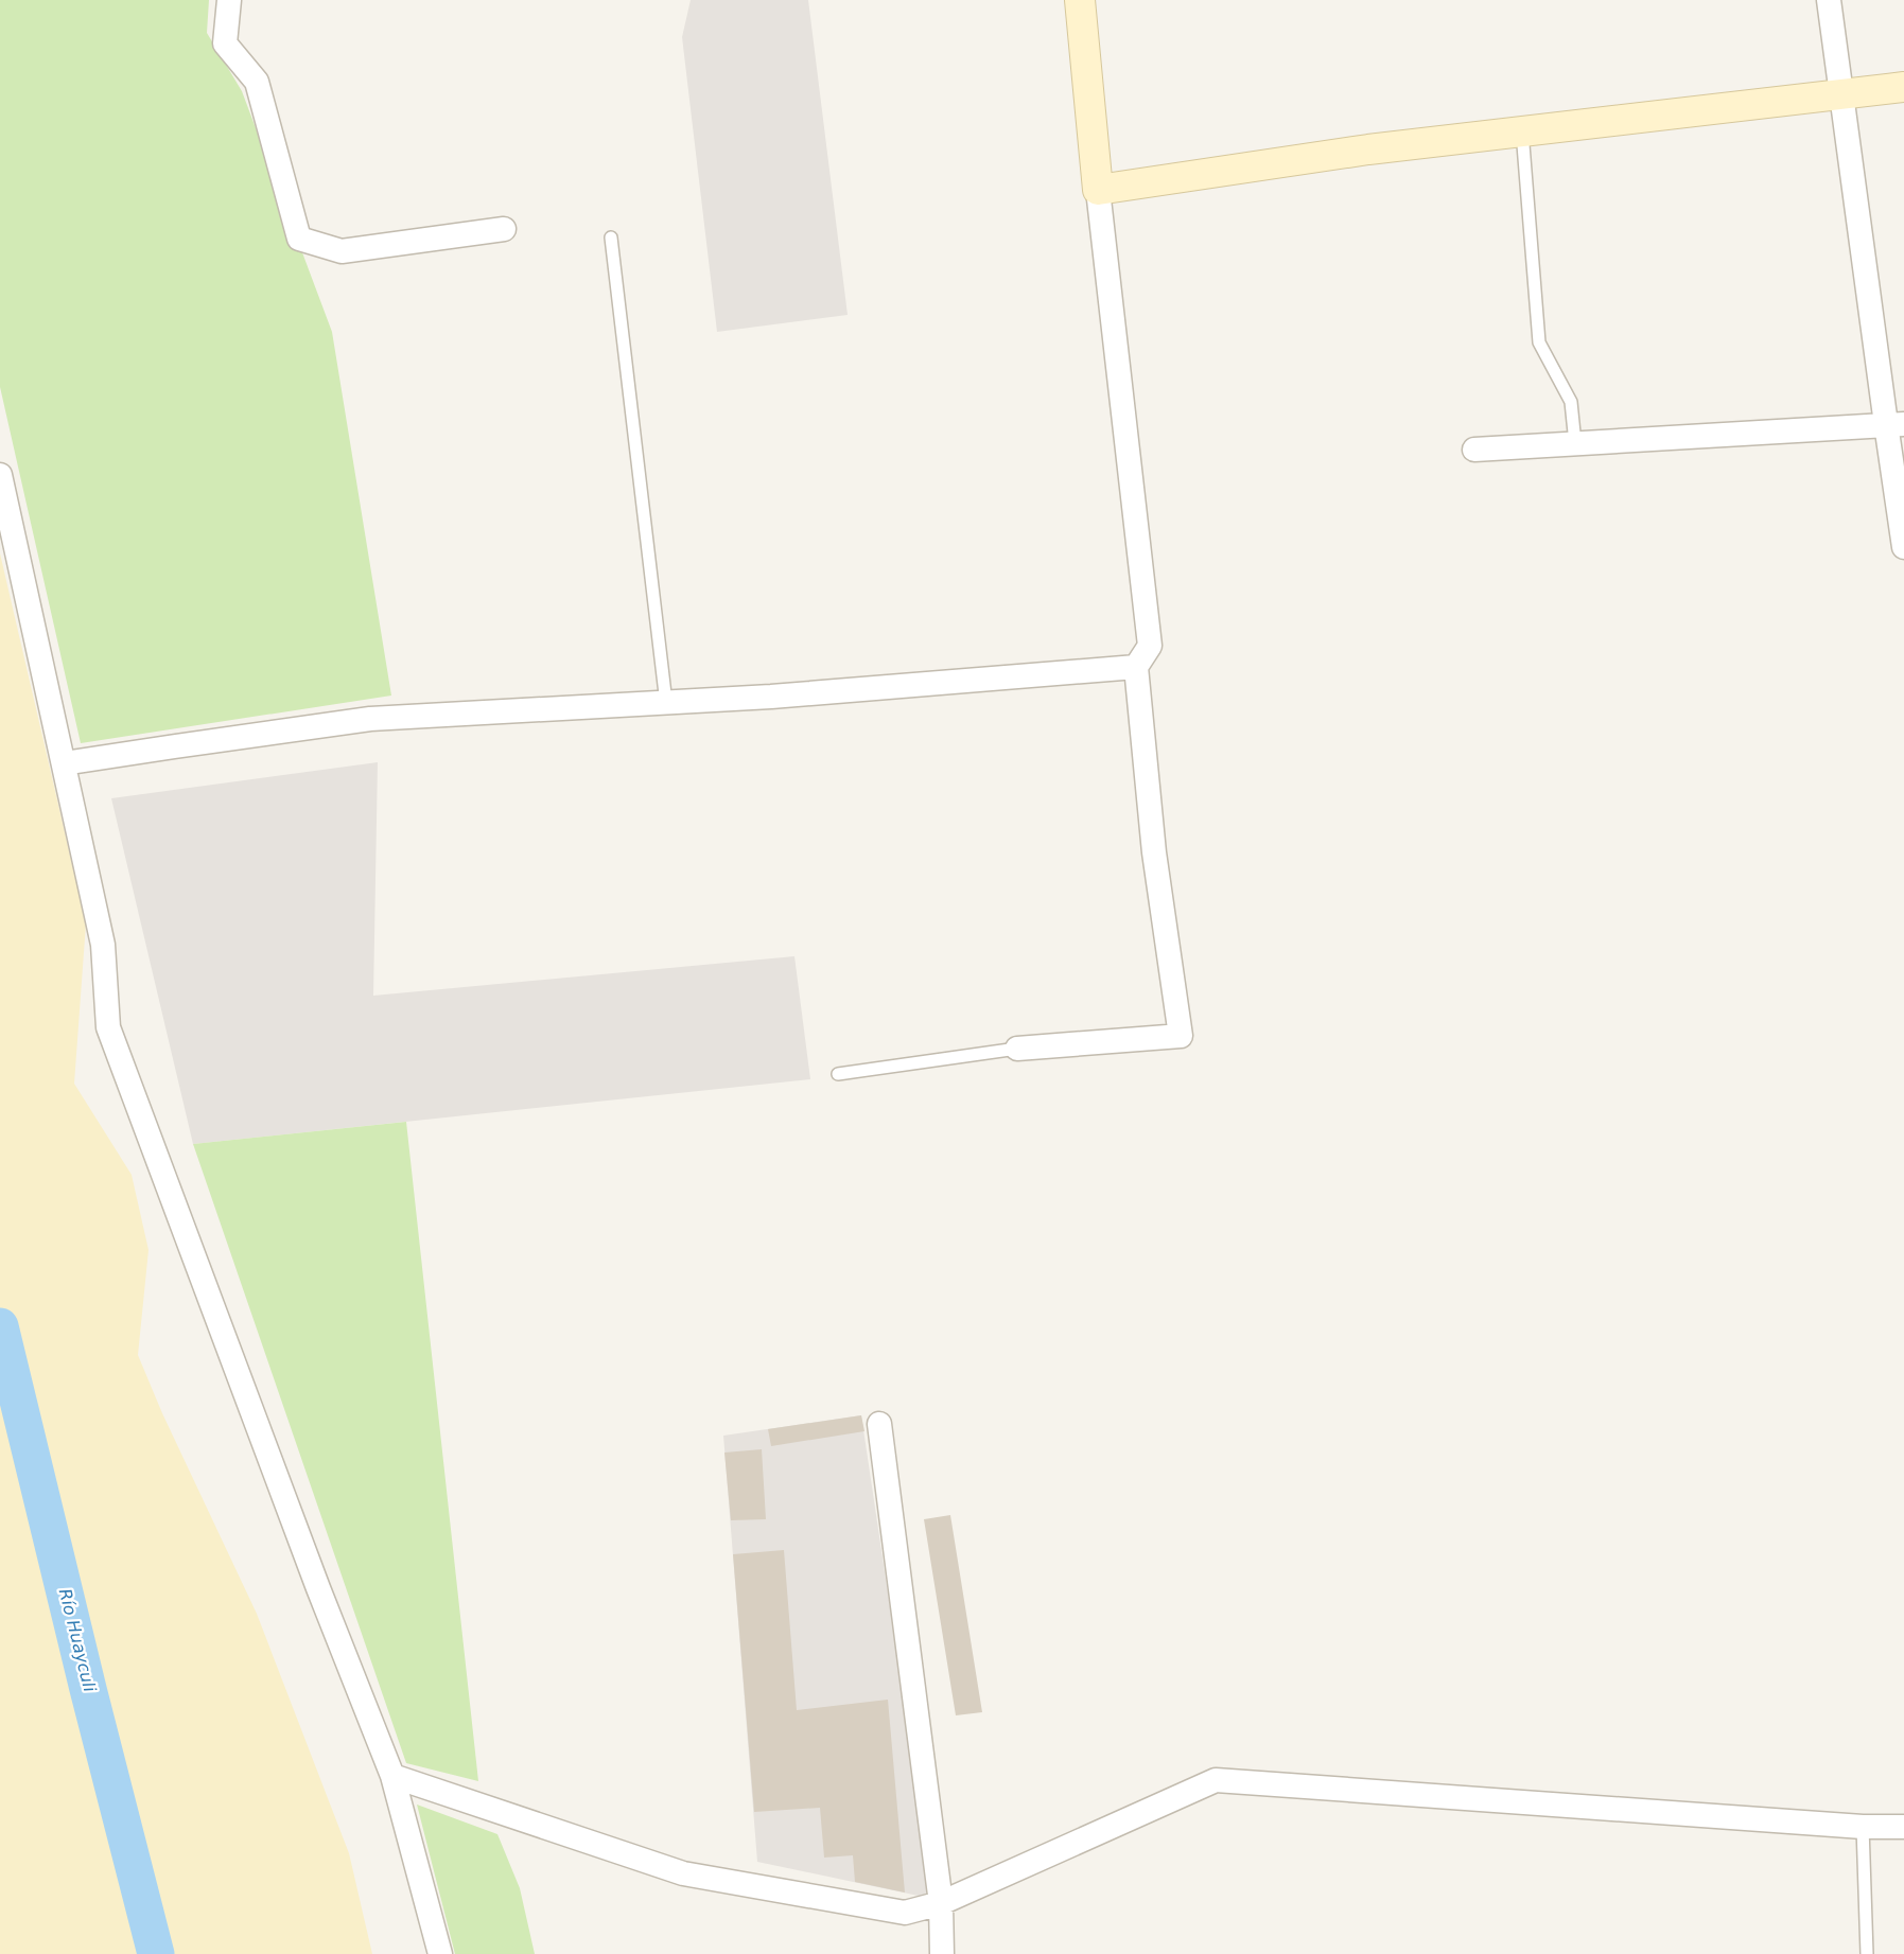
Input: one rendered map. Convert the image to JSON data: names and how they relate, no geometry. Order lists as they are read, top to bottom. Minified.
{"water":["Río Huayculi"]}
